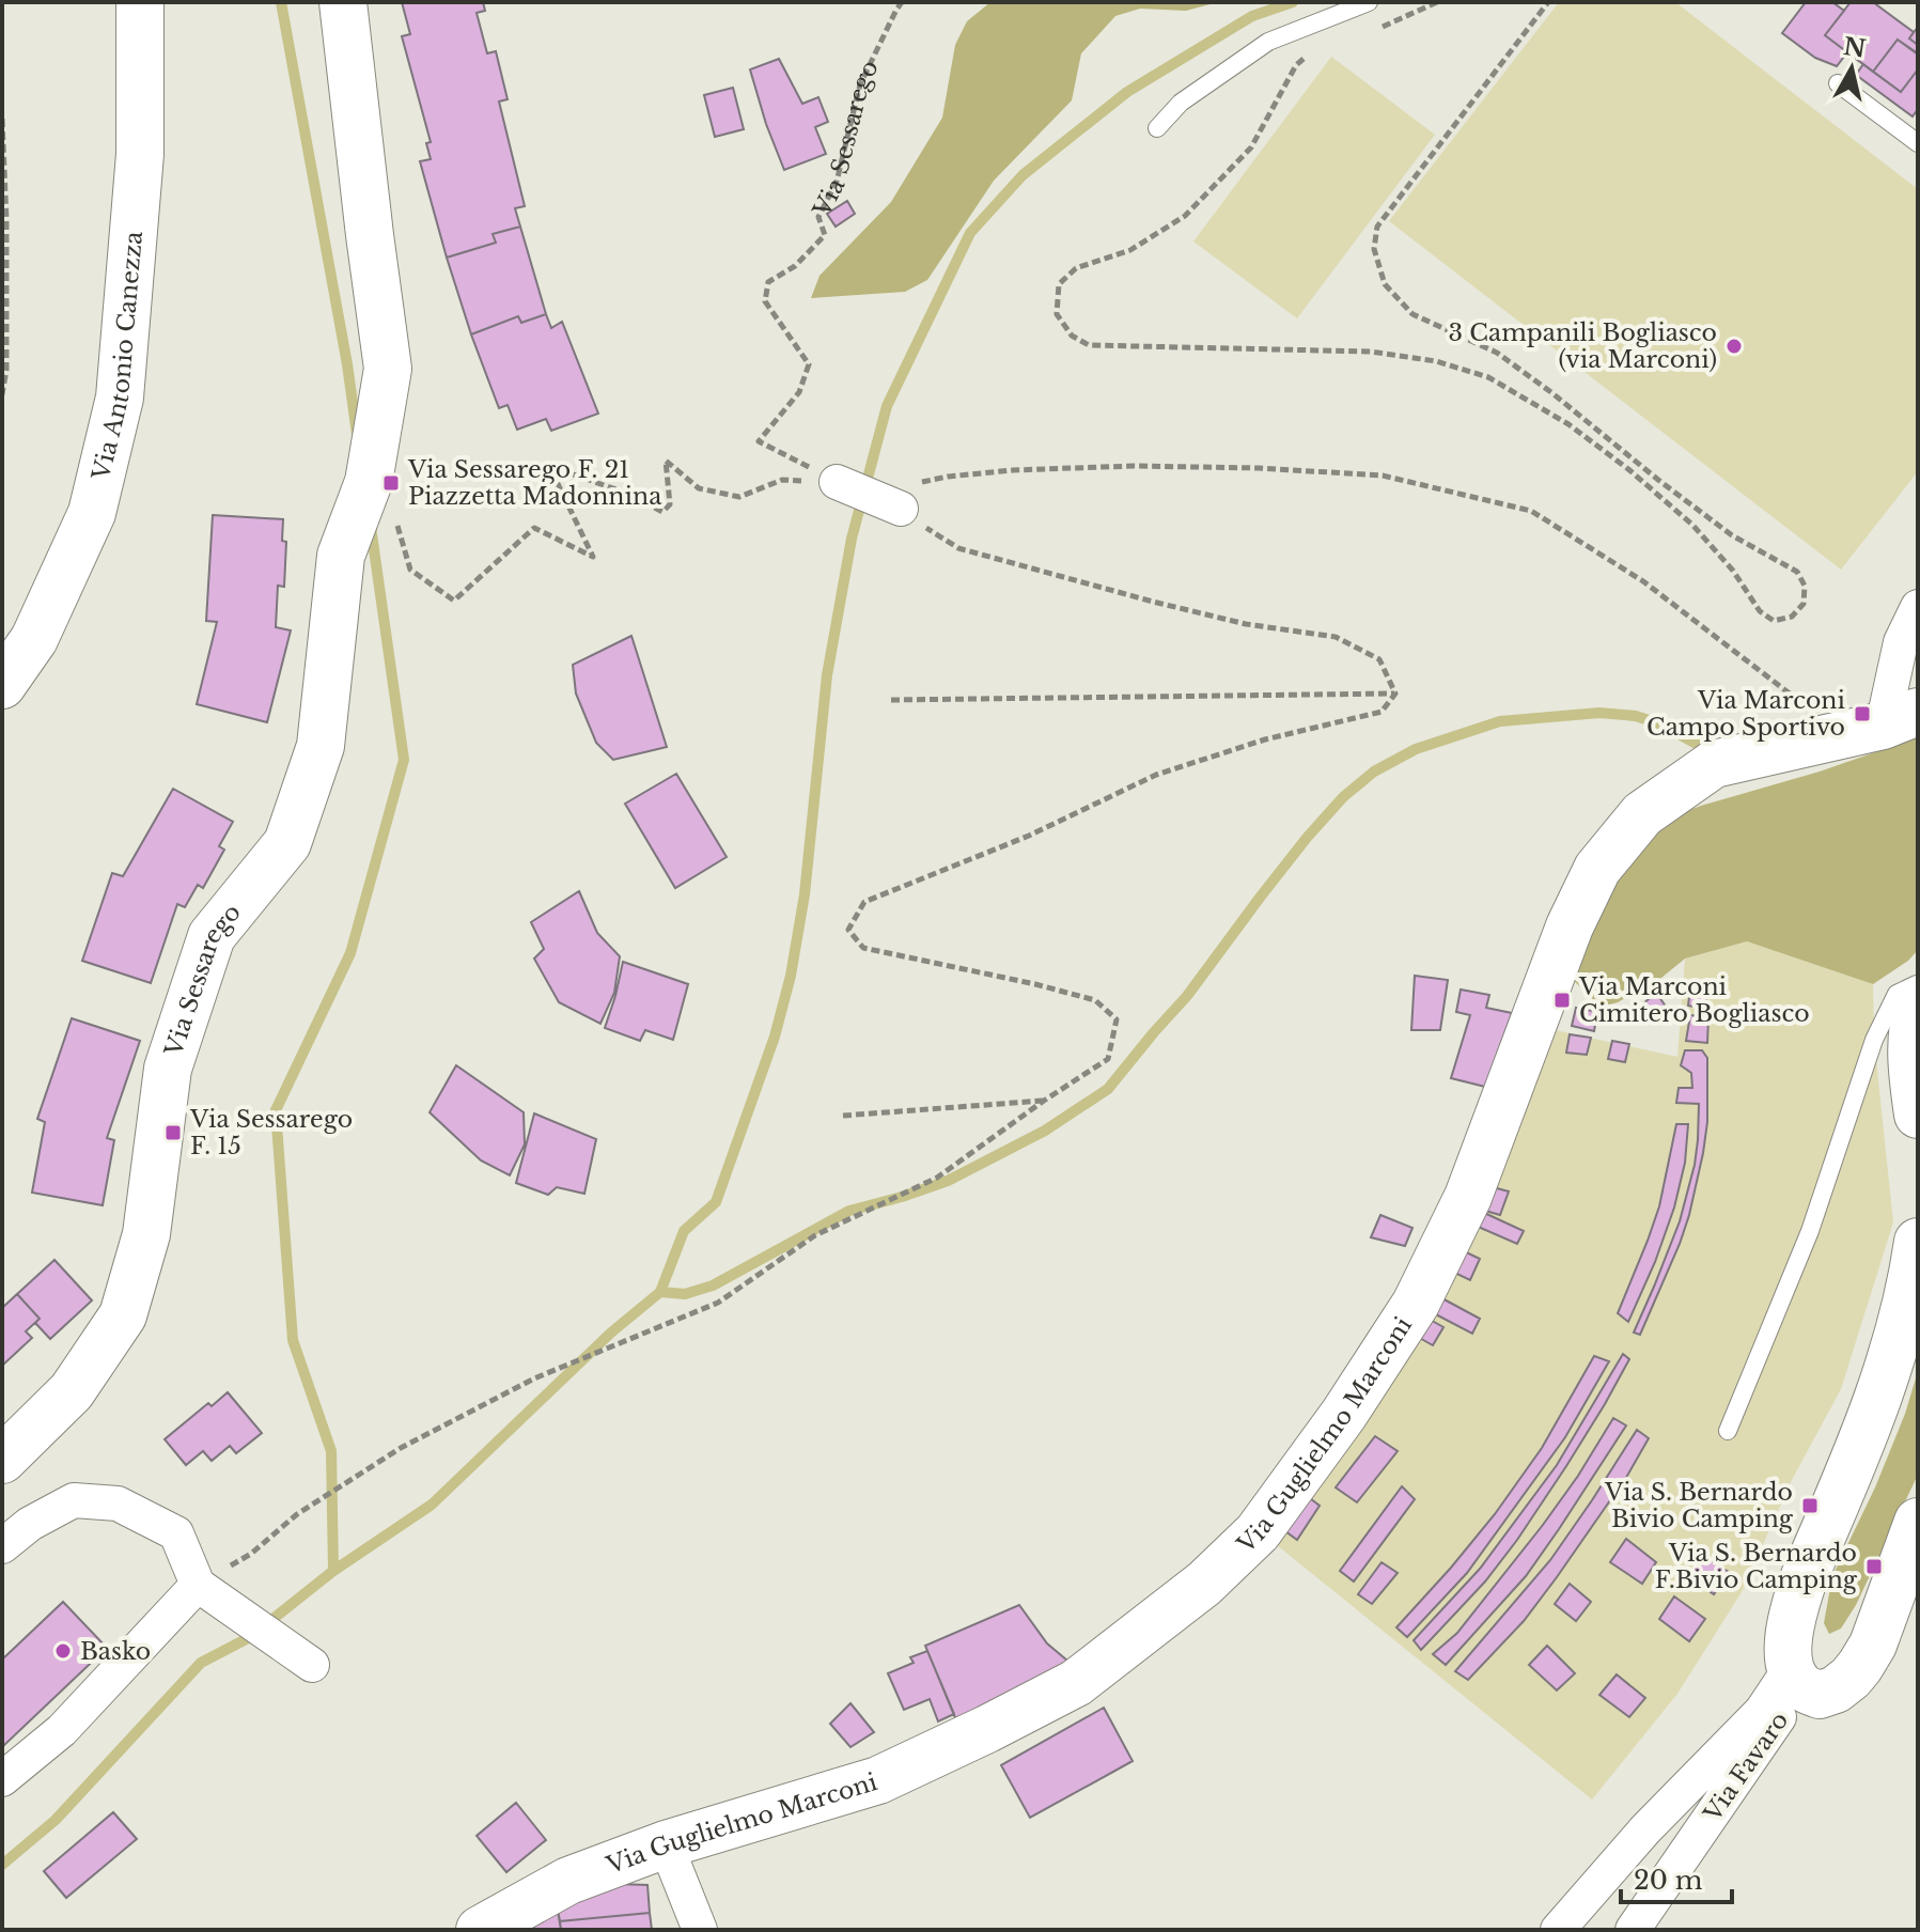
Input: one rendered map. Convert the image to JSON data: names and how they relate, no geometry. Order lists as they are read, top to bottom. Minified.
{"streets":{"street":["Via Sessarego","Via Antonio Canezza","Via Guglielmo Marconi","Via Favaro"]},"places":{"other":["3 Campanili Bogliasco (via Marconi)","Basko"],"transit":["Via Sessarego F. 21 Piazzetta Madonnina","Via Marconi Campo Sportivo","Via Marconi Cimitero Bogliasco","Via Sessarego F. 15","Via S. Bernardo Bivio Camping","Via S. Bernardo F.Bivio Camping"]},"scale_bar":"20 m","north":"top"}
